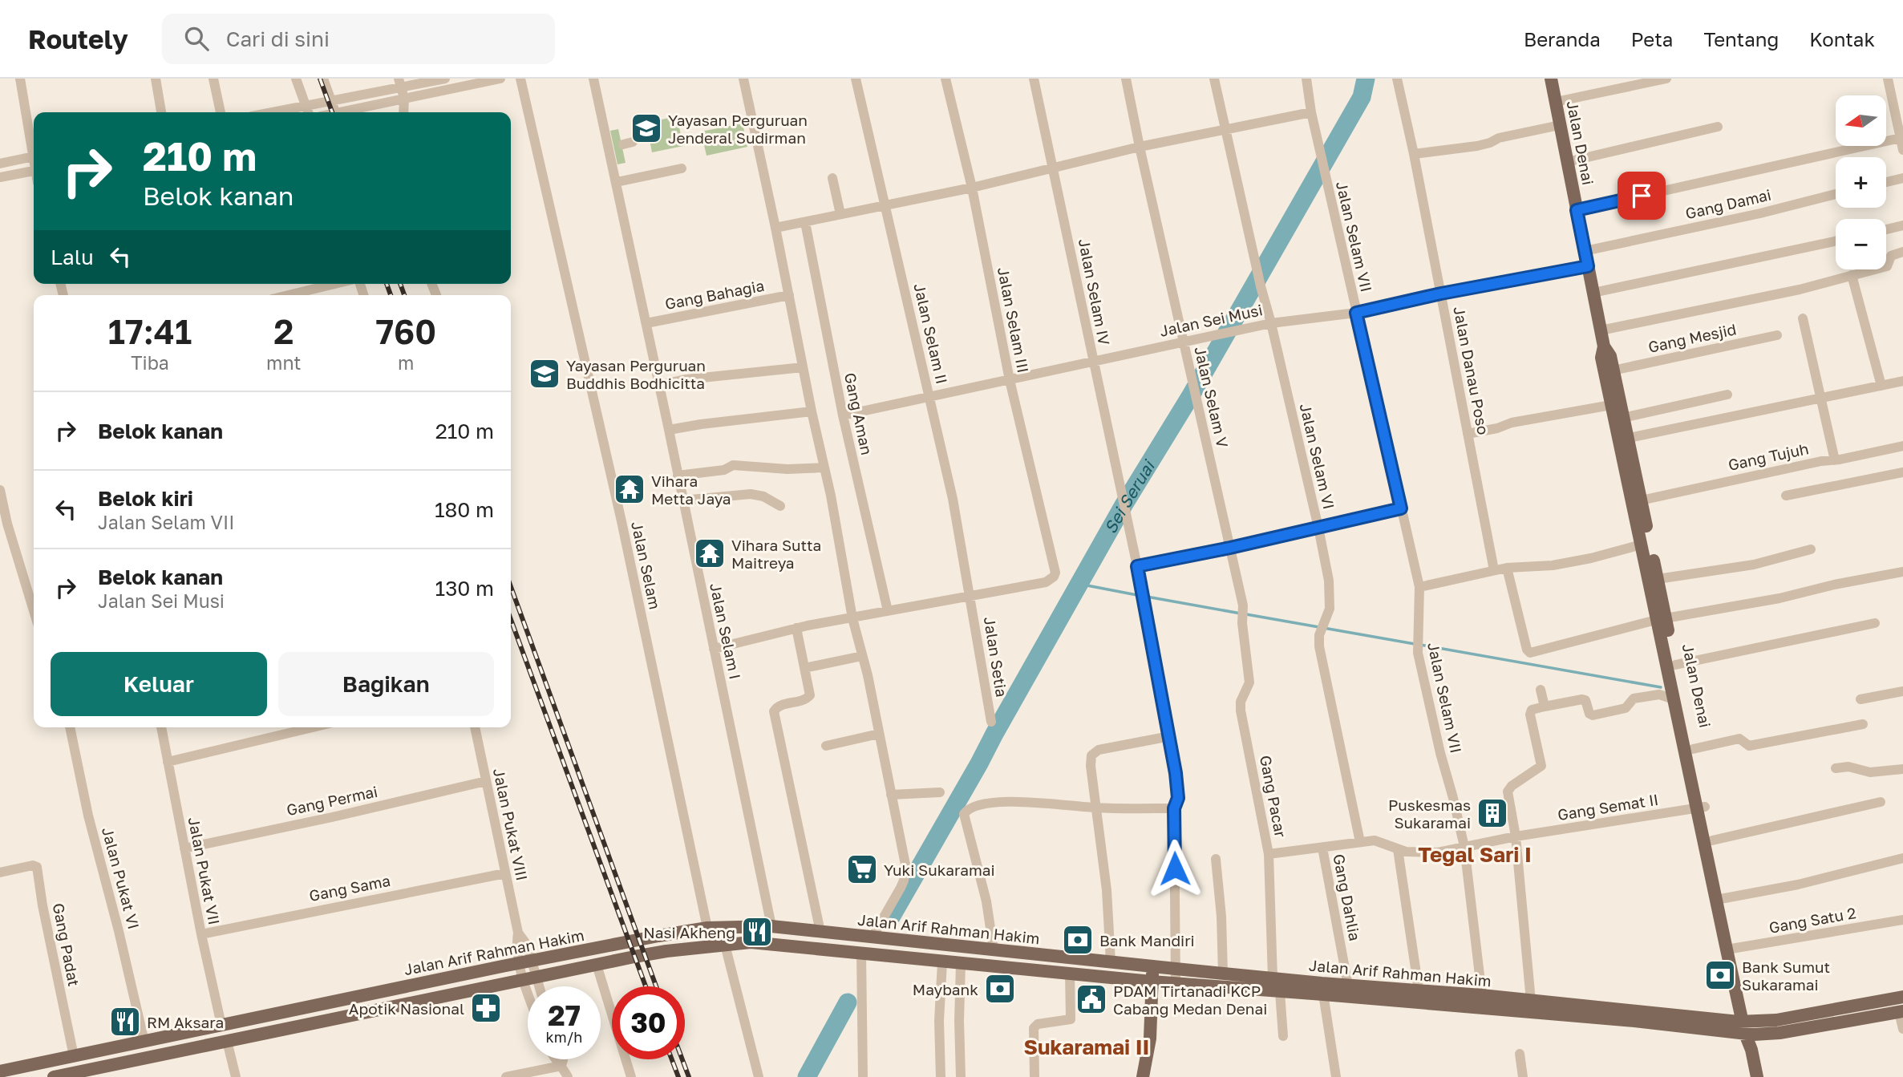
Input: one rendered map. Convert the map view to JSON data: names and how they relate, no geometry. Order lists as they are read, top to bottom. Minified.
{"streets":{"main road":["Jalan Denai","Jalan Arif Rahman Hakim"],"street":["Gang Damai","Jalan Selam VII","Jalan Selam IV","Gang Bahagia","Jalan Selam III","Jalan Sei Musi","Jalan Selam II","Gang Mesjid","Jalan Danau Poso","Jalan Selam V","Gang Aman","Jalan Selam VI","Gang Tujuh","Jalan Selam","Jalan Selam I","Jalan Setia","Gang Pacar","Gang Permai","Gang Semat II","Jalan Pukat VIII","Jalan Pukat VII","Jalan Pukat VI","Gang Sama","Gang Dahlia","Gang Satu 2","Gang Padat"]},"crossings":[["Jalan Denai","Gang Damai"],["Jalan Denai","Jalan Sei Musi"],["Jalan Denai","Gang Mesjid"],["Jalan Denai","Gang Tujuh"],["Jalan Denai","Gang Semat II"],["Jalan Denai","Gang Satu 2"],["Jalan Denai","Jalan Arif Rahman Hakim"],["Jalan Selam VII","Jalan Sei Musi"],["Jalan Selam VII","Gang Semat II"],["Jalan Selam VII","Jalan Arif Rahman Hakim"],["Jalan Selam IV","Jalan Sei Musi"],["Jalan Selam IV","Jalan Arif Rahman Hakim"],["Gang Bahagia","Jalan Selam I"],["Jalan Selam III","Jalan Sei Musi"],["Jalan Selam III","Jalan Selam II"],["Jalan Selam III","Jalan Setia"],["Jalan Sei Musi","Jalan Selam II"],["Jalan Sei Musi","Jalan Danau Poso"],["Jalan Sei Musi","Jalan Selam V"],["Jalan Sei Musi","Gang Aman"],["Jalan Sei Musi","Jalan Selam VI"],["Jalan Selam II","Jalan Setia"],["Jalan Selam V","Gang Pacar"],["Jalan Selam VI","Gang Semat II"],["Jalan Selam","Jalan Arif Rahman Hakim"],["Jalan Selam I","Jalan Arif Rahman Hakim"],["Gang Pacar","Gang Semat II"],["Gang Pacar","Jalan Arif Rahman Hakim"],["Gang Permai","Jalan Pukat VIII"],["Gang Permai","Jalan Pukat VII"],["Gang Semat II","Gang Dahlia"],["Jalan Pukat VIII","Gang Sama"],["Jalan Pukat VIII","Jalan Arif Rahman Hakim"],["Jalan Pukat VII","Gang Sama"],["Jalan Pukat VII","Jalan Arif Rahman Hakim"],["Jalan Pukat VI","Jalan Arif Rahman Hakim"],["Gang Dahlia","Jalan Arif Rahman Hakim"],["Jalan Arif Rahman Hakim","Gang Padat"]],"districts":["Tegal Sari I","Sukaramai II"],"water":["Sei Seruai"],"places":{"school or university":["Yayasan Perguruan Jenderal Sudirman","Yayasan Perguruan Buddhis Bodhicitta"],"temple":["Vihara Metta Jaya","Vihara Sutta Maitreya"],"building":["Puskesmas Sukaramai"],"supermarket":["Yuki Sukaramai"],"restaurant":["Nasi Akheng","RM Aksara"],"bank":["Bank Mandiri","Bank Sumut Sukaramai","Maybank"],"public building":["PDAM Tirtanadi KCP Cabang Medan Denai"],"pharmacy":["Apotik Nasional"]},"north":"left","page":{"header":"Routely","search":"Cari di sini","nav":["Beranda","Peta","Tentang","Kontak"],"map_buttons":["+","−"],"turn":["210 m","Belok kanan"],"then":"Lalu","eta":["17:41","Tiba","2","mnt","760","m"],"list":[{"name":"Belok kanan","value":"210 m"},{"name":"Belok kiri","note":"Jalan Selam VII","value":"180 m"},{"name":"Belok kanan","note":"Jalan Sei Musi","value":"130 m"}],"buttons":["Keluar","Bagikan"],"speed":"27 km/h","limit":"30"}}
